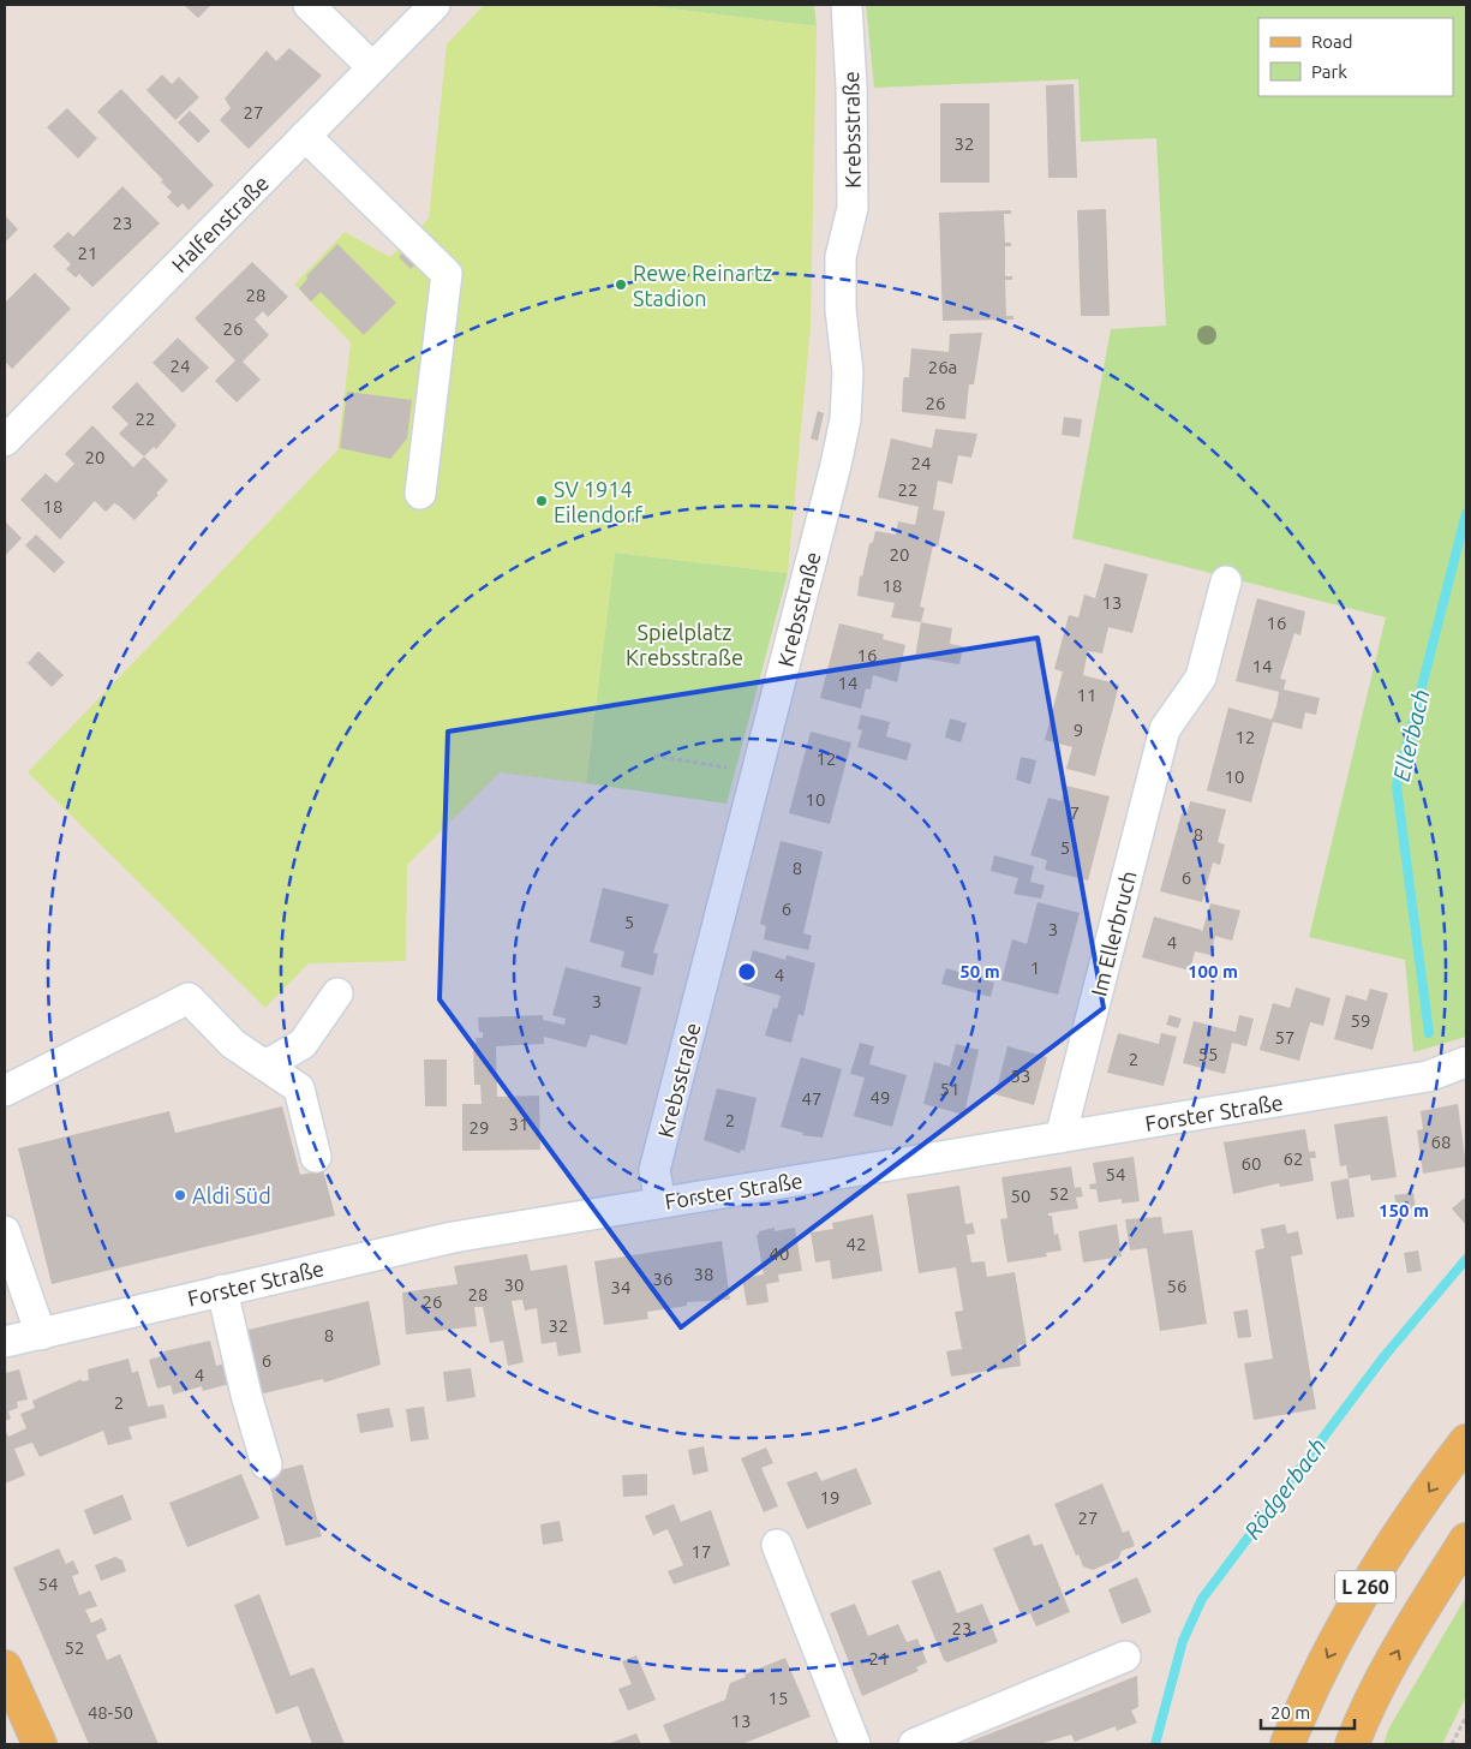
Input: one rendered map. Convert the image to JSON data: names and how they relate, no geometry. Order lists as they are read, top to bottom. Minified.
{"streets":{"main road":["L 260"],"street":["Krebsstraße","Halfenstraße","Im Ellerbruch","Forster Straße"]},"crossings":[["Krebsstraße","Forster Straße"],["Im Ellerbruch","Forster Straße"]],"water":["Ellerbach","Rödgerbach"],"parks":["Spielplatz Krebsstraße"],"places":["Rewe Reinartz Stadion","SV 1914 Eilendorf","Aldi Süd"],"house_numbers":["27","32","23","21","28","26","24","26a","26","22","20","24","22","18","20","18","13","16","16","14","14","11","9","12","12","10","10","7","8","5","8","6","6","5","3","4","1","4","3","59","57","55","2","53","51","49","47","2","31","29","68","62","60","54","52","50","42","40","38","36","30","56","34","28","26","32","8","6","4","2","19","27","17","54","23","52","21","15","48-50","13"],"legend":["Road","Park"],"scale_bar":"20 m","rings":["50 m","100 m","150 m"]}
